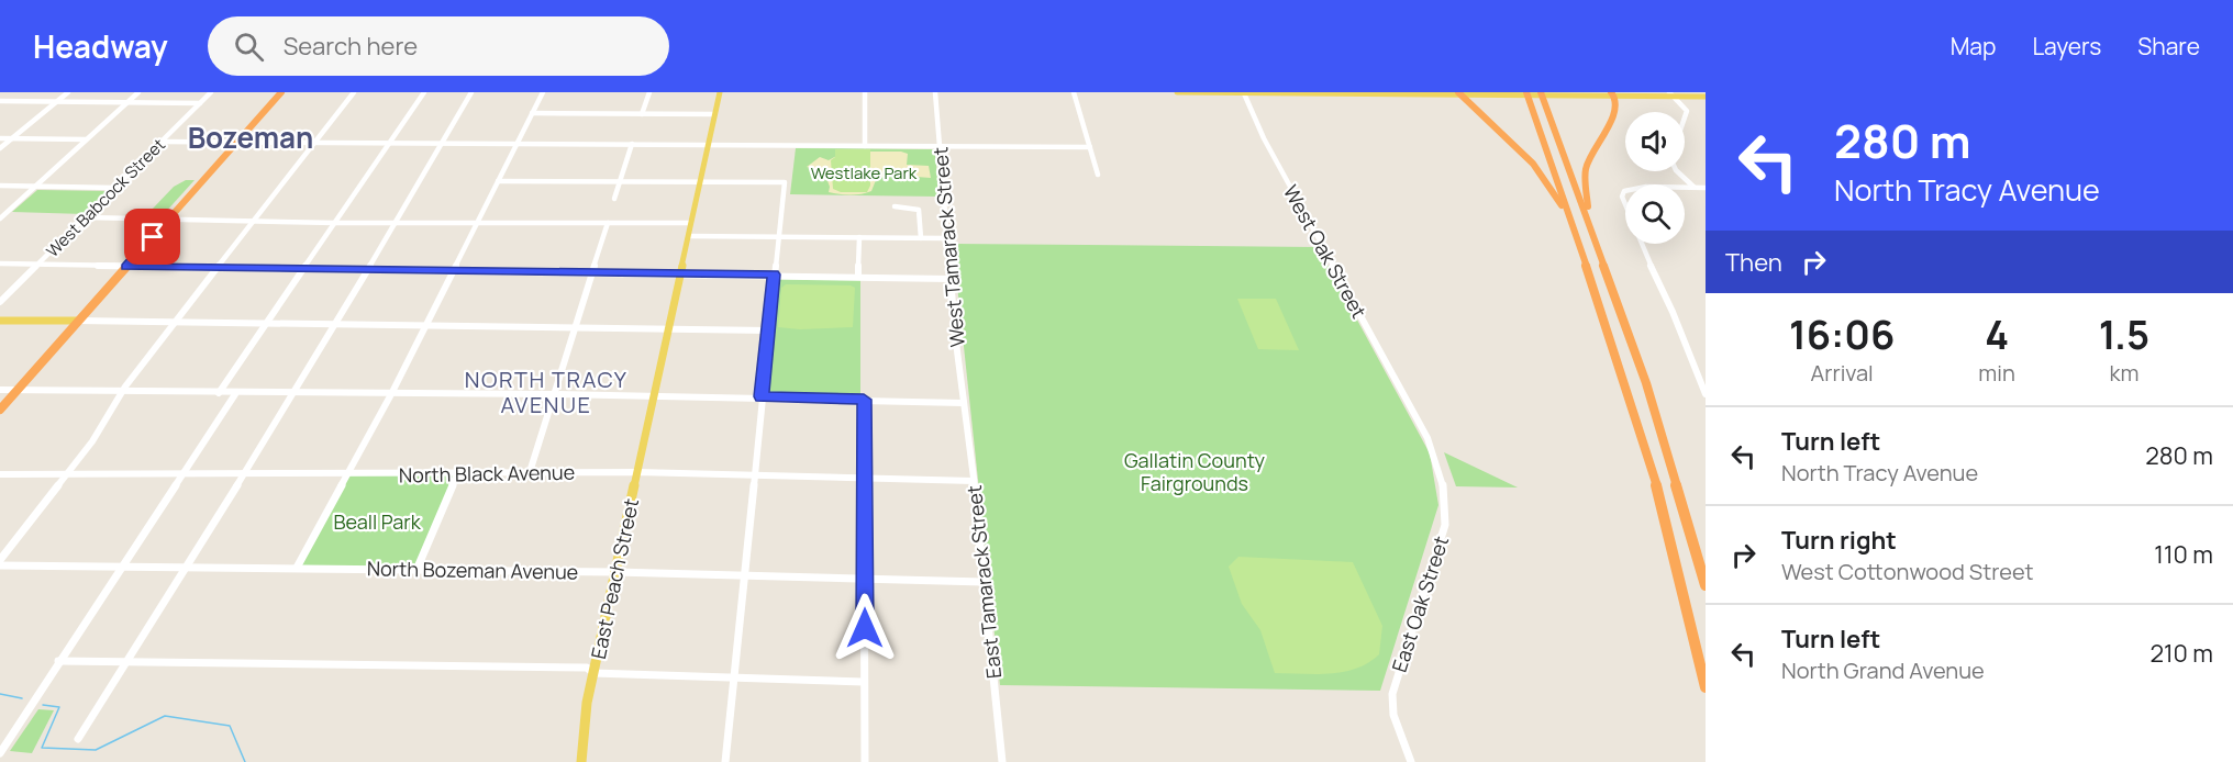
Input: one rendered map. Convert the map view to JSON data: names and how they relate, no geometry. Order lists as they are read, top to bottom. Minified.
{"streets":{"main road":["East Peach Street"],"street":["West Babcock Street","West Tamarack Street","West Oak Street","North Black Avenue","North Bozeman Avenue","East Tamarack Street","East Oak Street"]},"crossings":[["West Tamarack Street","East Tamarack Street"],["West Oak Street","East Oak Street"],["North Black Avenue","East Peach Street"],["North Black Avenue","East Tamarack Street"],["North Bozeman Avenue","East Peach Street"],["North Bozeman Avenue","East Tamarack Street"]],"districts":["Bozeman","NORTH TRACY AVENUE"],"parks":["Westlake Park","Gallatin County Fairgrounds","Beall Park"],"page":{"header":"Headway","search":"Search here","nav":["Map","Layers","Share"],"turn":["280 m","North Tracy Avenue"],"then":"Then","eta":["16:06","Arrival","4","min","1.5","km"],"list":[{"name":"Turn left","note":"North Tracy Avenue","value":"280 m"},{"name":"Turn right","note":"West Cottonwood Street","value":"110 m"},{"name":"Turn left","note":"North Grand Avenue","value":"210 m"}]}}
